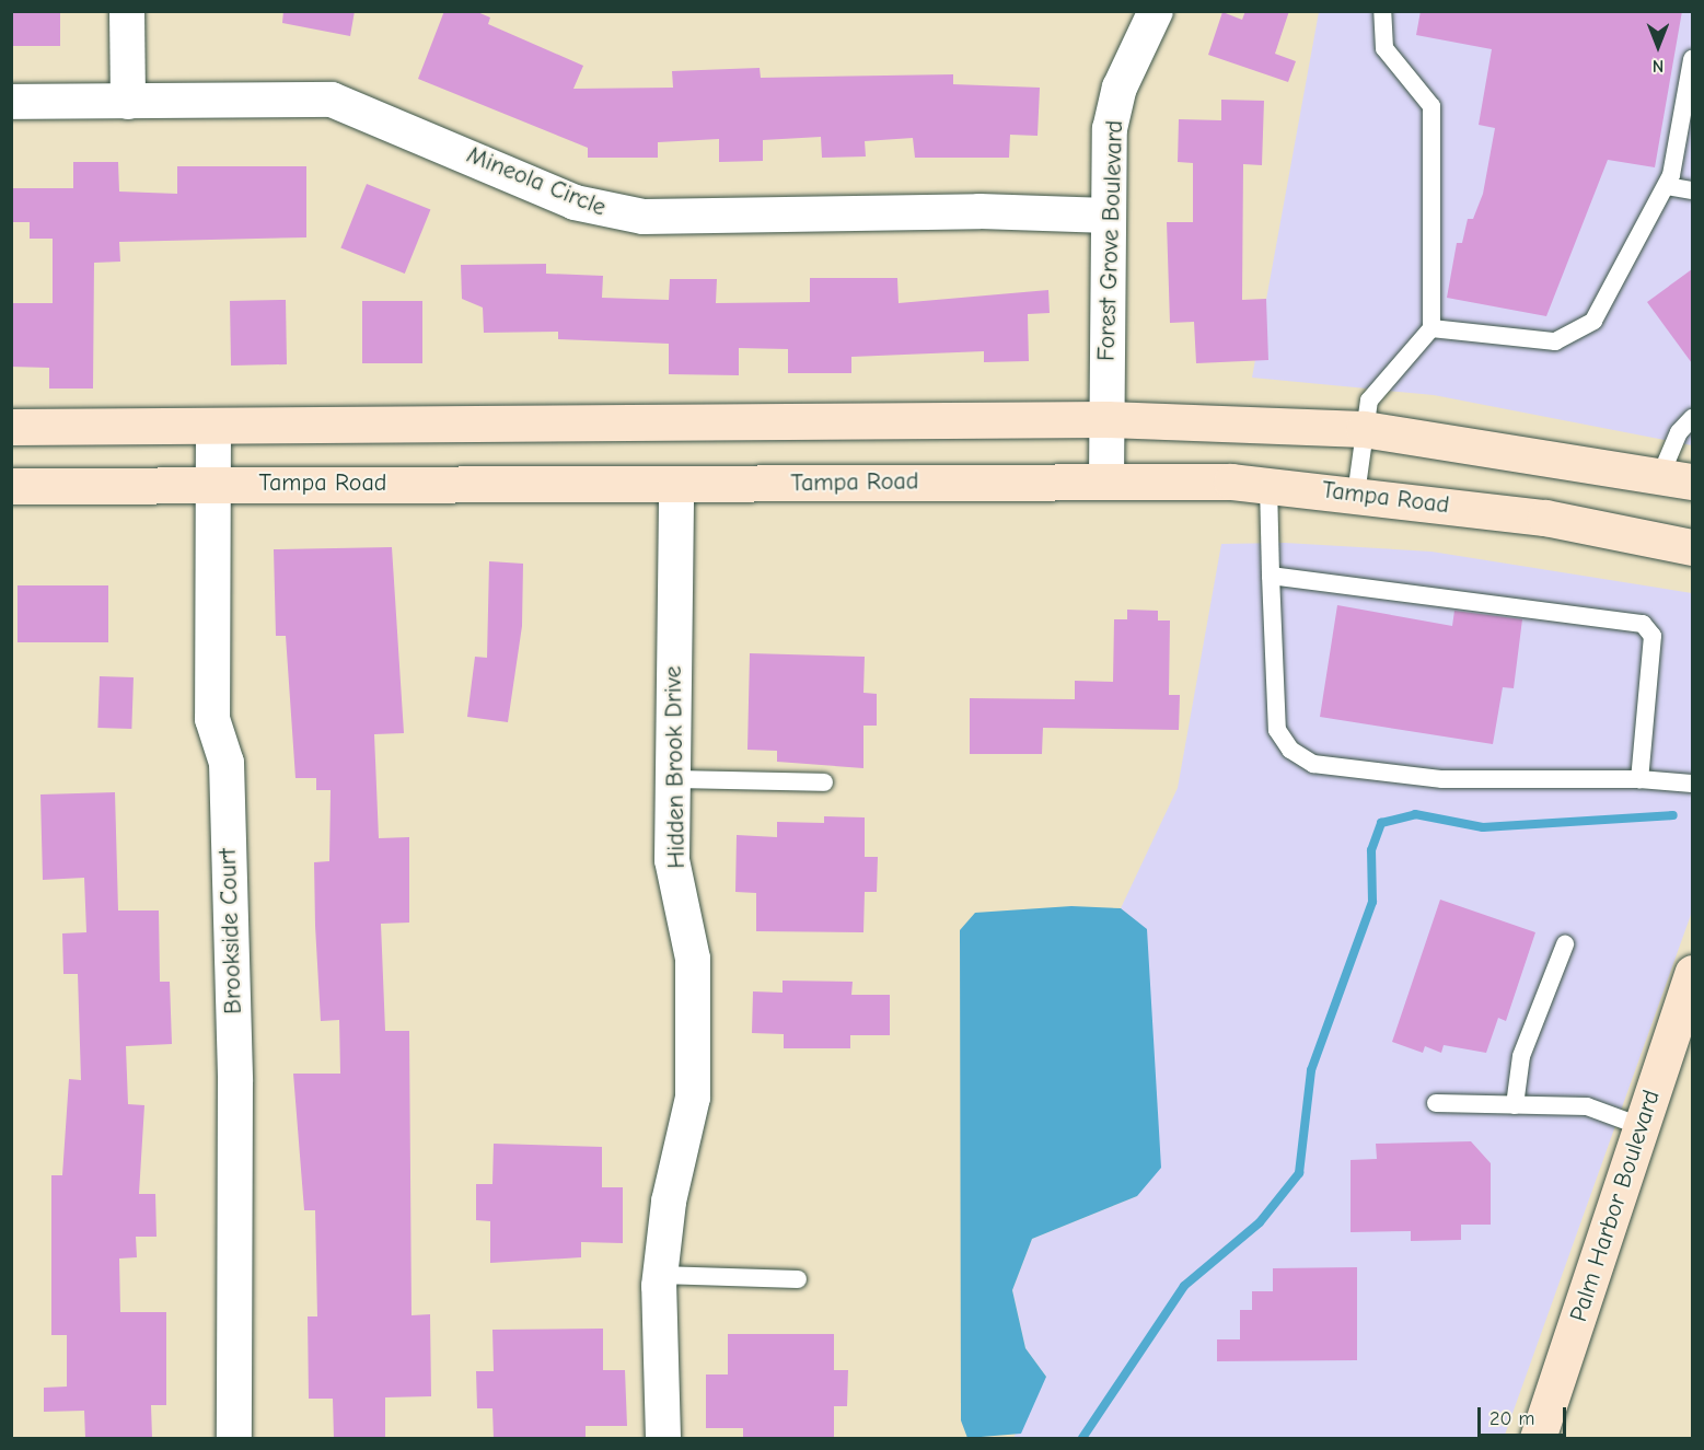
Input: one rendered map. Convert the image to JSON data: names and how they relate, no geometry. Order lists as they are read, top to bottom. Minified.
{"streets":{"main road":["Tampa Road","Palm Harbor Boulevard"],"street":["Mineola Circle","Forest Grove Boulevard","Hidden Brook Drive","Brookside Court"]},"crossings":[["Mineola Circle","Forest Grove Boulevard"],["Forest Grove Boulevard","Tampa Road"],["Tampa Road","Hidden Brook Drive"],["Tampa Road","Brookside Court"]],"scale_bar":"20 m","north":"bottom"}
